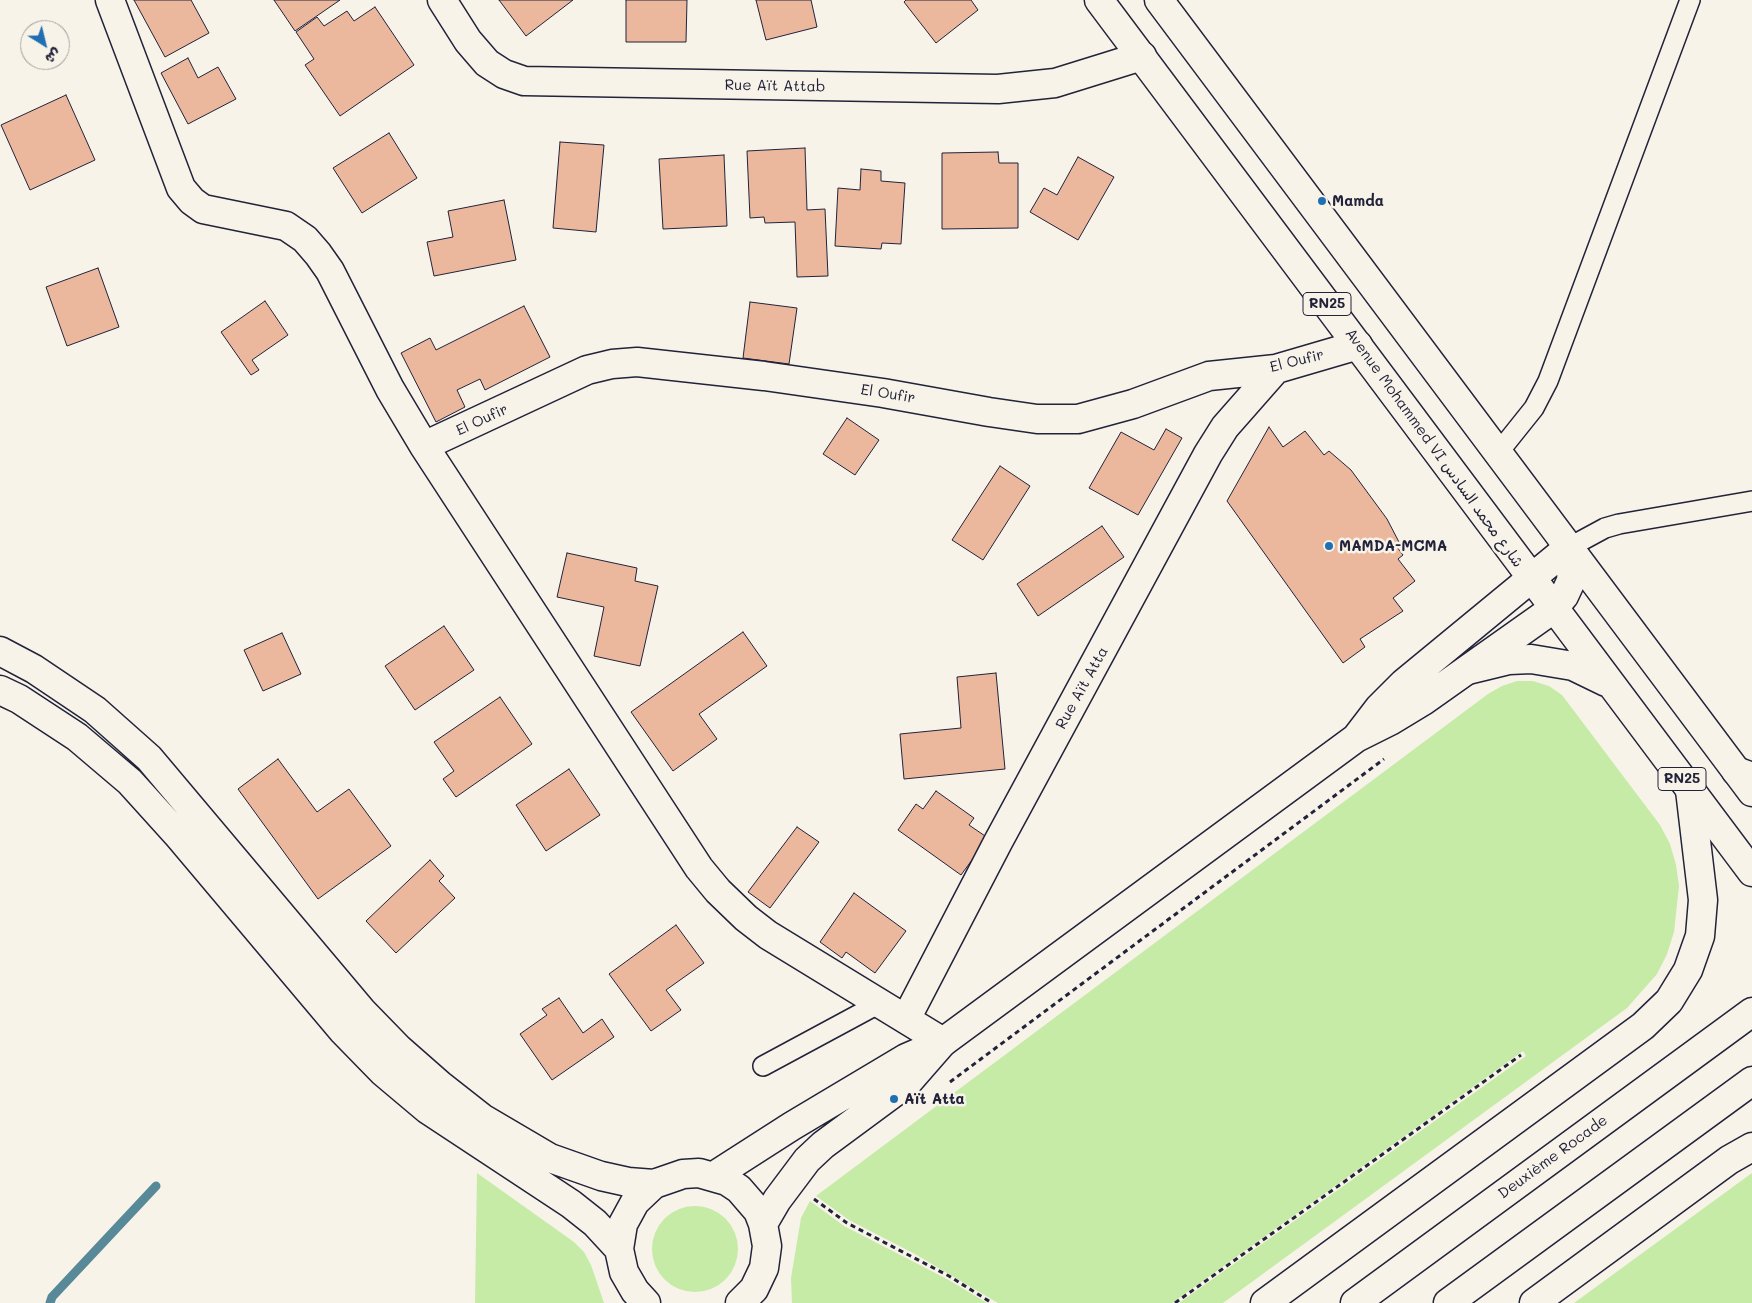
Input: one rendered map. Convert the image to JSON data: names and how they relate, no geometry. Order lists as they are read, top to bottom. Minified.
{"streets":{"main road":["Rue Aït Attab","RN25","El Oufir","Avenue Mohammed VI شارع محمد السادس","Rue Aït Atta","Deuxième Rocade"]},"crossings":[["Rue Aït Attab","Avenue Mohammed VI شارع محمد السادس"],["El Oufir","Avenue Mohammed VI شارع محمد السادس"],["El Oufir","Rue Aït Atta"]],"places":["Mamda","MAMDA-MCMA","Aït Atta"],"north":"bottom right"}
